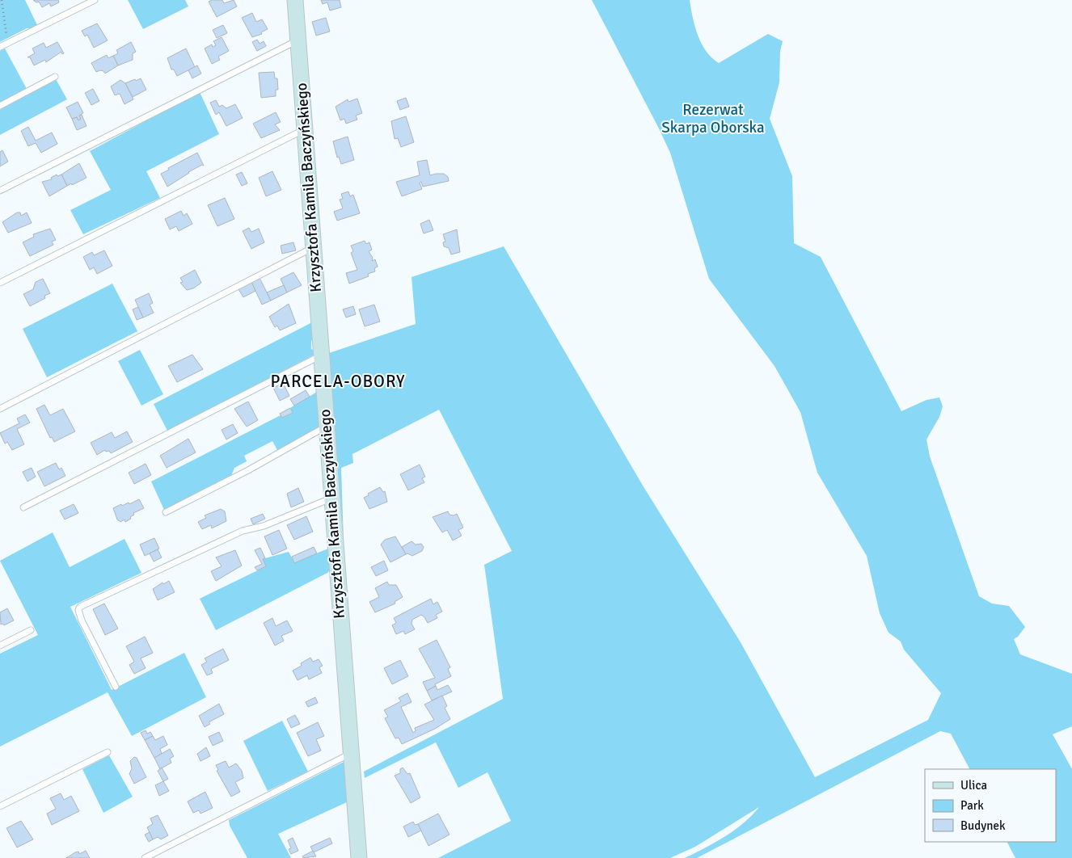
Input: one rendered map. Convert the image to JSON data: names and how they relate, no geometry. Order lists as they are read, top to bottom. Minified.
{"streets":{"street":["Krzysztofa Kamila Baczyńskiego"]},"districts":["PARCELA-OBORY"],"parks":["Rezerwat Skarpa Oborska"],"legend":["Ulica","Park","Budynek"]}
